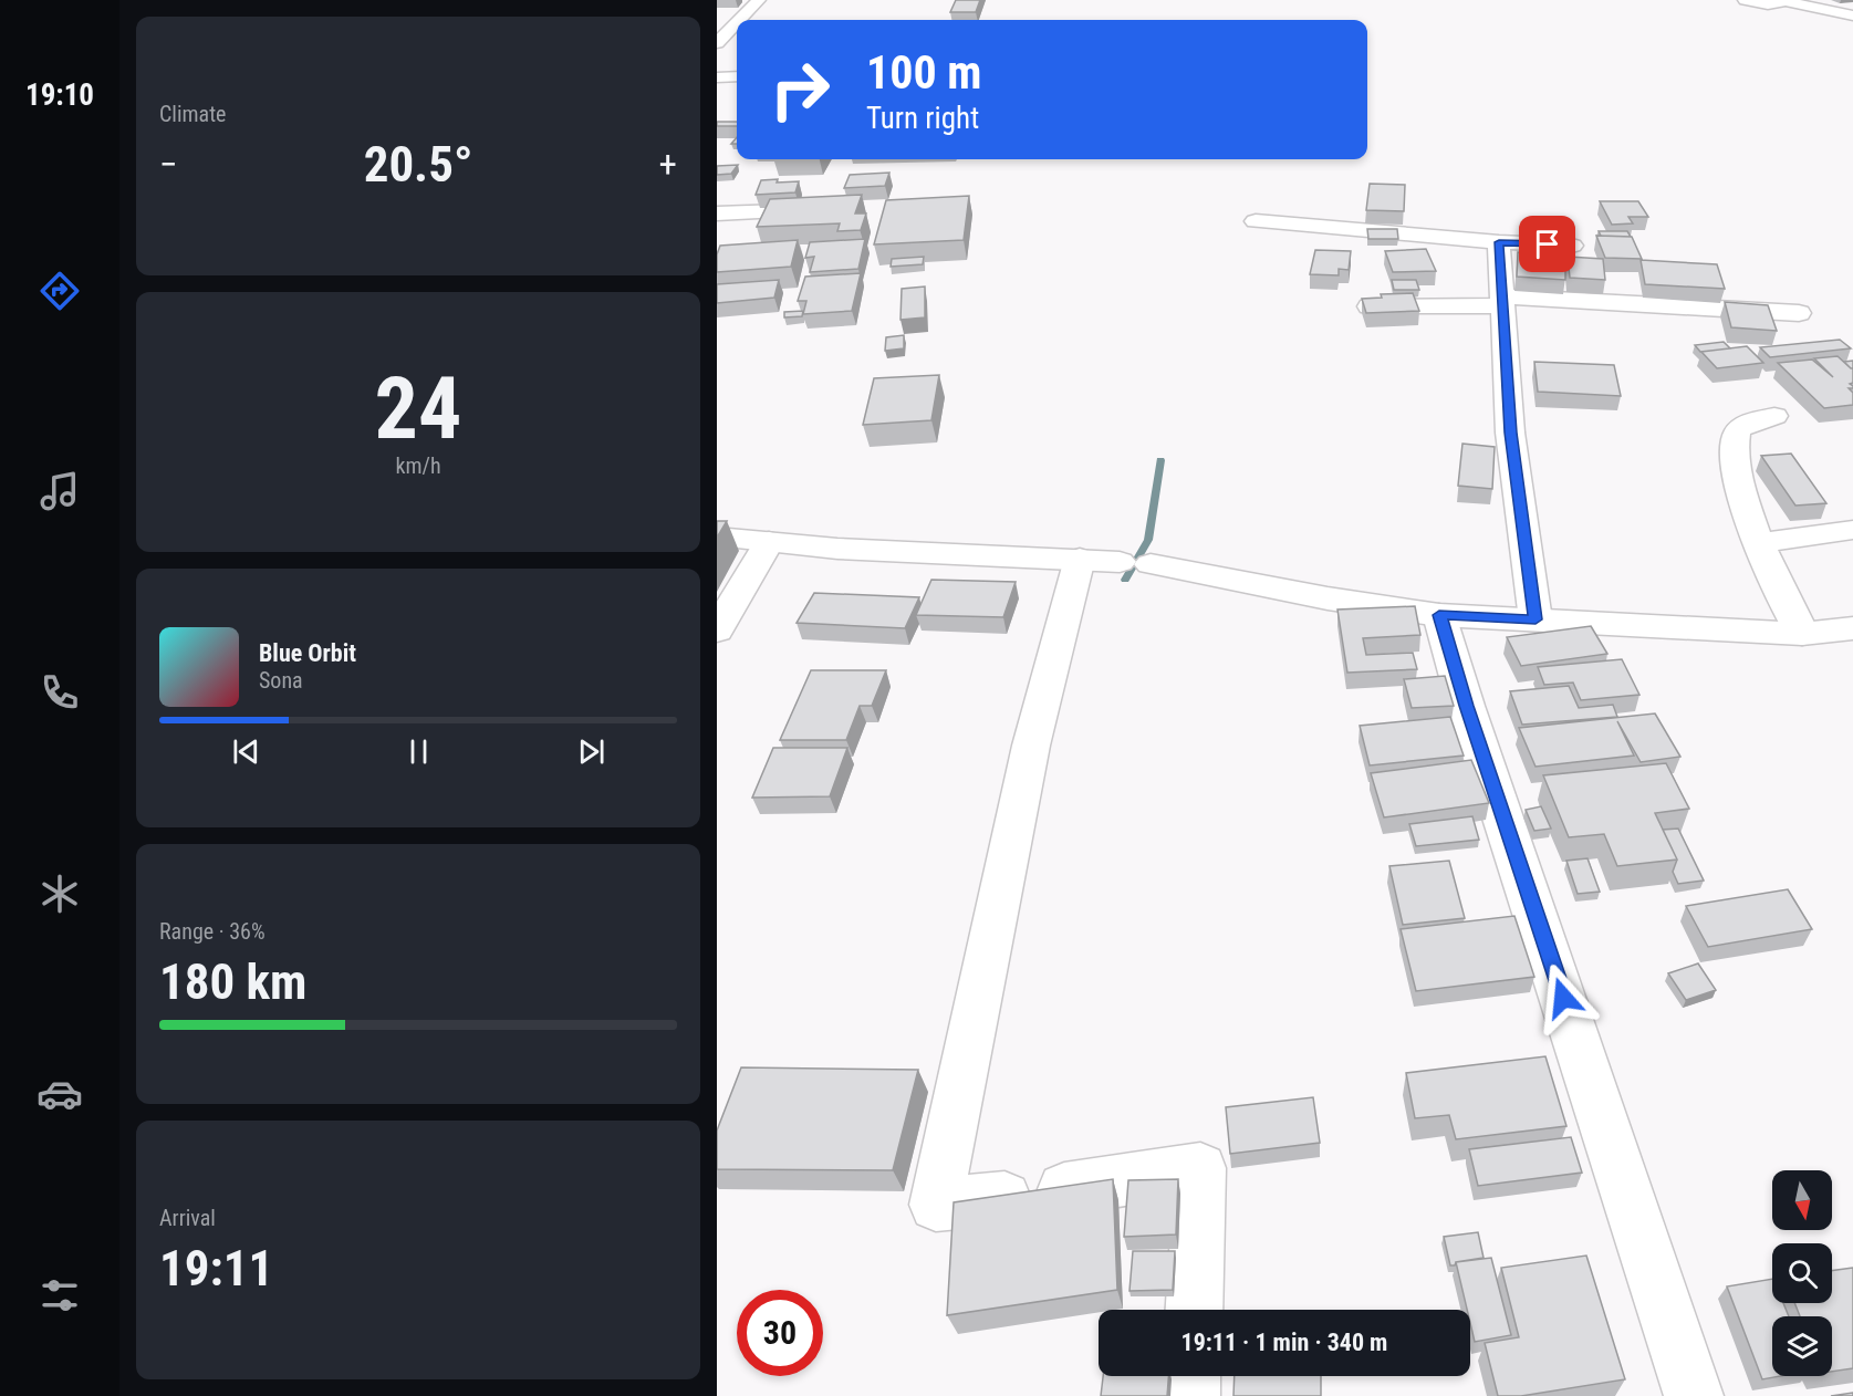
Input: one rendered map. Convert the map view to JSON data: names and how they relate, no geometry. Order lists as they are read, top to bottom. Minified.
{"north":"bottom","page":{"tabs":"19:10","tile":["Climate",["24","km/h"],["Range · 36%","180 km"],["Arrival","19:11"]],"turn":["100 m","Turn right"],"heat":["−","20.5°","+"],"song":["Blue Orbit","Sona"],"limit":"30","trip":"19:11 · 1 min · 340 m"}}
